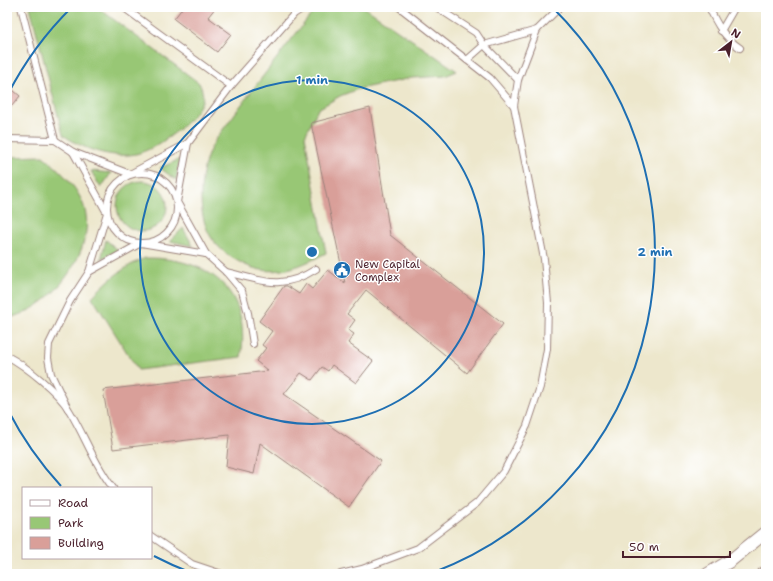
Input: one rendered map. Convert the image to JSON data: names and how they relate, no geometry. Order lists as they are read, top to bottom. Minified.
{"places":{"public building":["New Capital Complex"]},"legend":["Road","Park","Building"],"scale_bar":"50 m","north":"top right","rings":["1 min","2 min"]}
